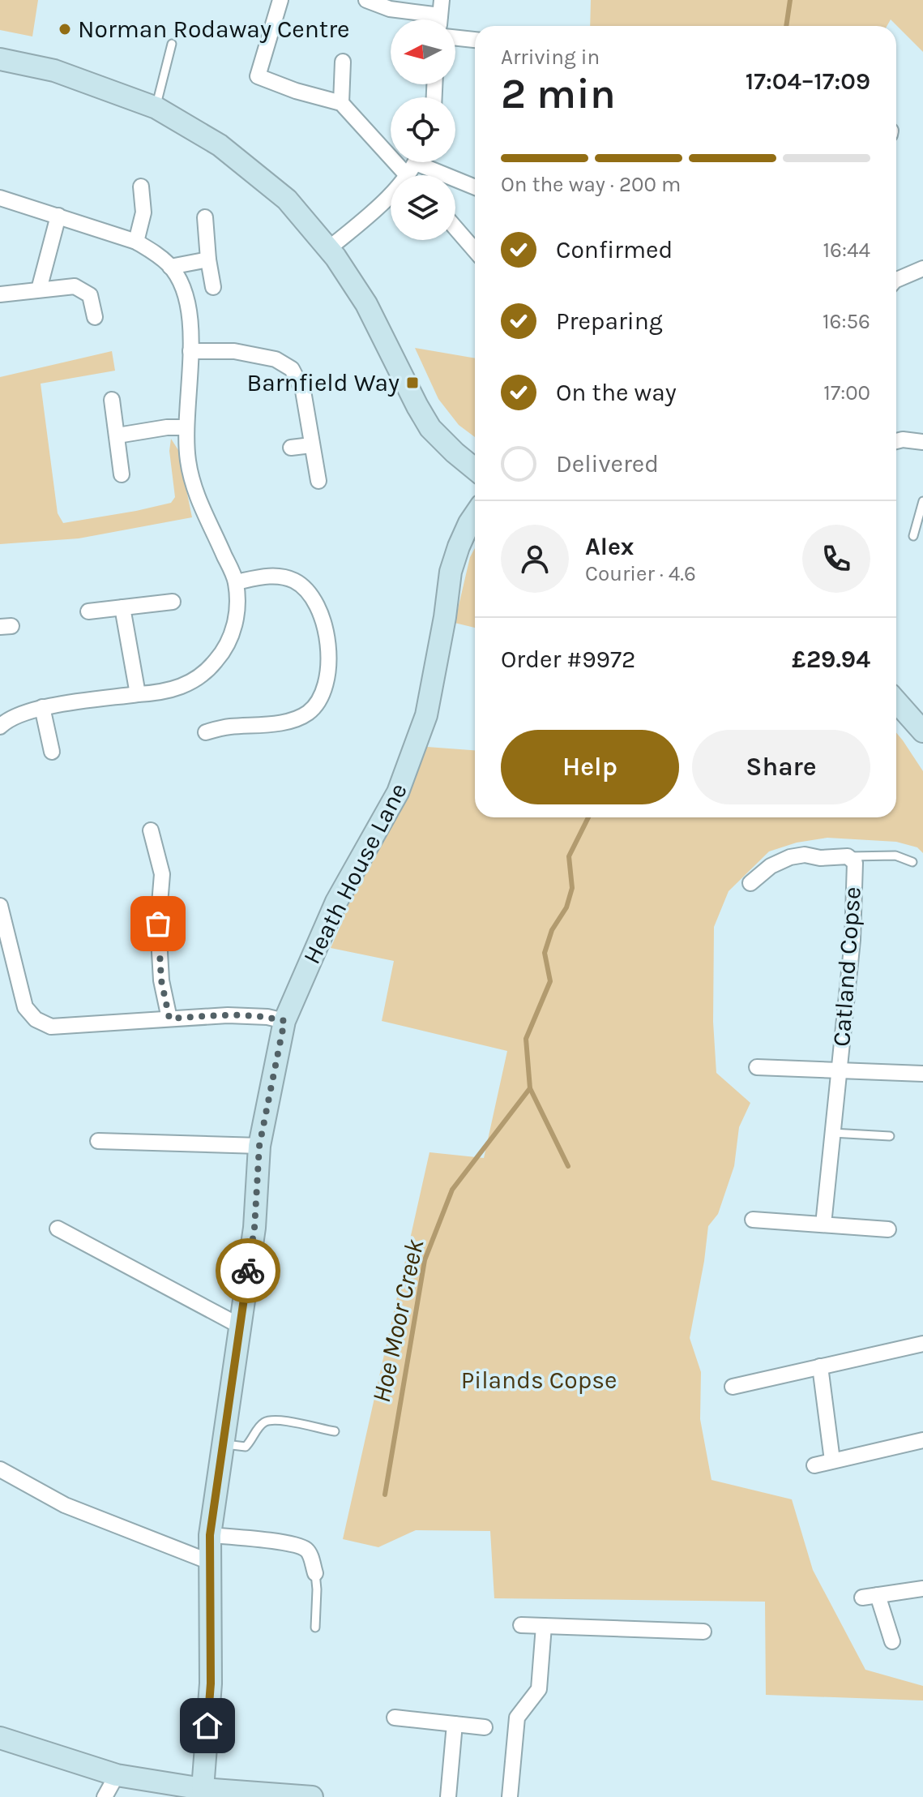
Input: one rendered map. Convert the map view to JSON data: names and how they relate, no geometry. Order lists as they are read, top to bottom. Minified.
{"streets":{"street":["Heath House Lane","Catland Copse"]},"water":["Hoe Moor Creek"],"parks":["Pilands Copse"],"places":{"other":["Norman Rodaway Centre"],"transit":["Barnfield Way"]},"north":"left","page":{"heading":["2 min","Arriving in","17:04–17:09"],"panel":["Alex","Courier · 4.6","Order #9972","£29.94"],"bar":"On the way · 200 m","list":[["Confirmed","16:44"],["Preparing","16:56"],["On the way","17:00"],"Delivered"],"buttons":["Help","Share"]}}
